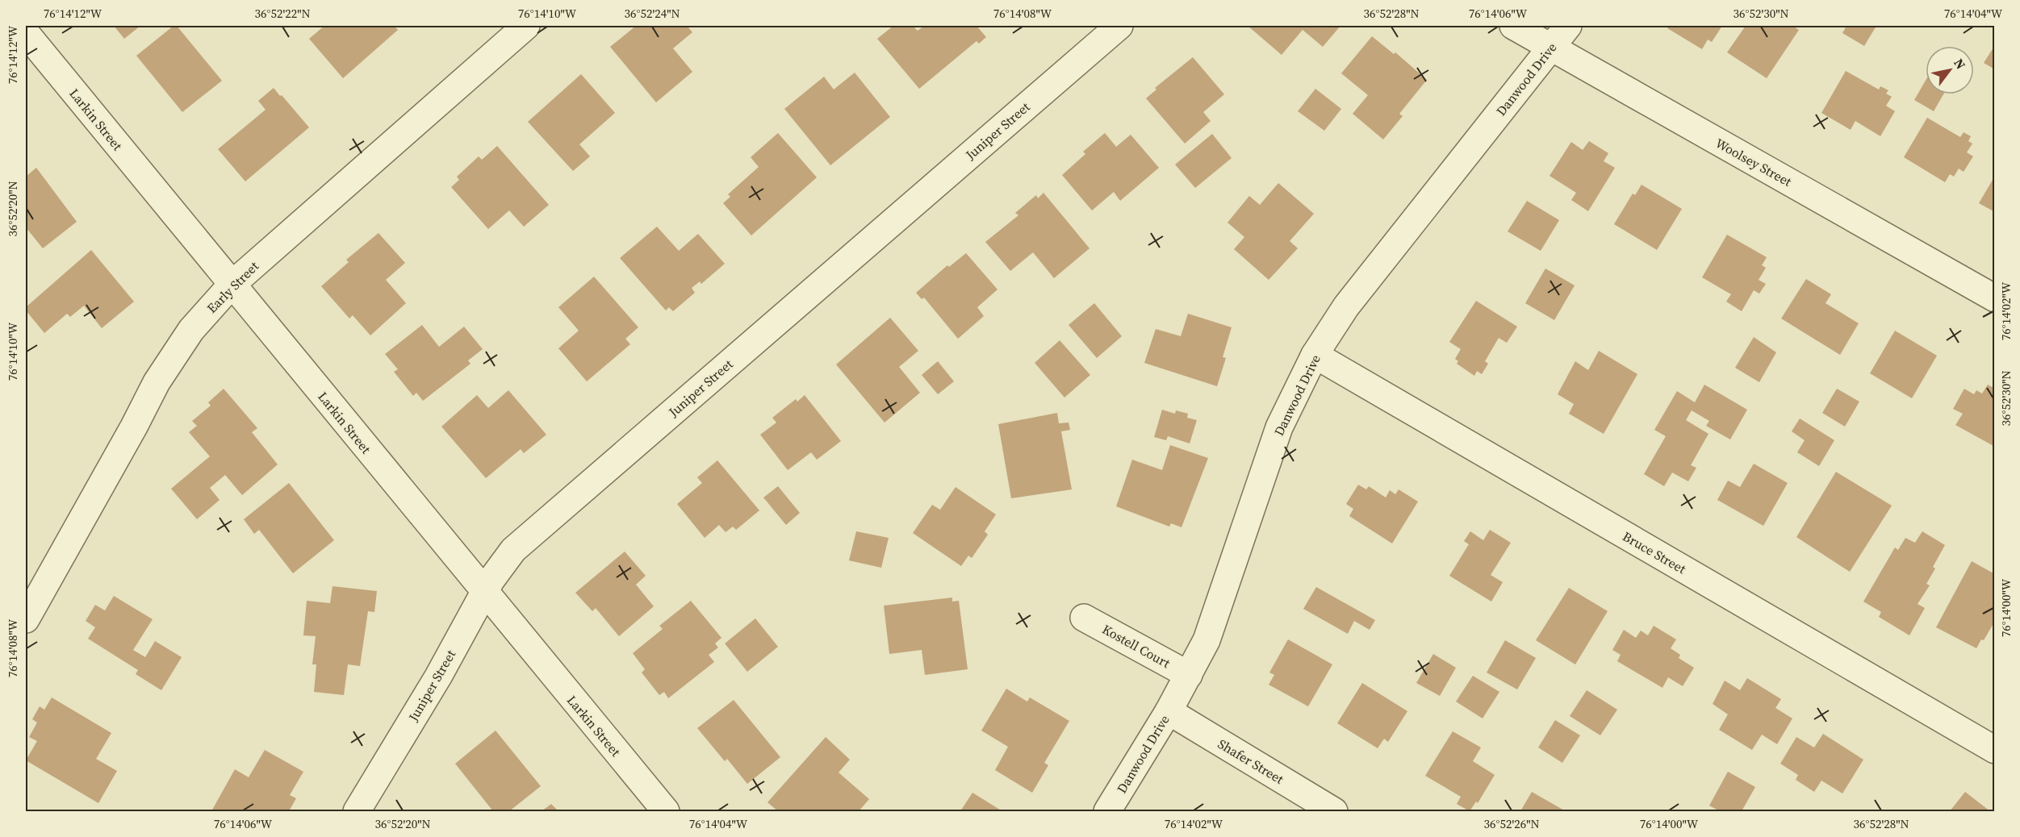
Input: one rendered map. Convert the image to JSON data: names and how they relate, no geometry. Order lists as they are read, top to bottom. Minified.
{"streets":{"street":["Danwood Drive","Larkin Street","Juniper Street","Woolsey Street","Early Street","Bruce Street","Kostell Court","Shafer Street"]},"crossings":[["Danwood Drive","Woolsey Street"],["Danwood Drive","Bruce Street"],["Danwood Drive","Kostell Court"],["Danwood Drive","Shafer Street"],["Larkin Street","Juniper Street"],["Larkin Street","Early Street"]],"north":"top right","coordinates":["76°14'12\"W","36°52'22\"N","76°14'10\"W","36°52'24\"N","76°14'08\"W","36°52'28\"N","76°14'06\"W","36°52'30\"N","76°14'04\"W","36°52'20\"N","76°14'02\"W","76°14'00\"W","36°52'26\"N"]}
